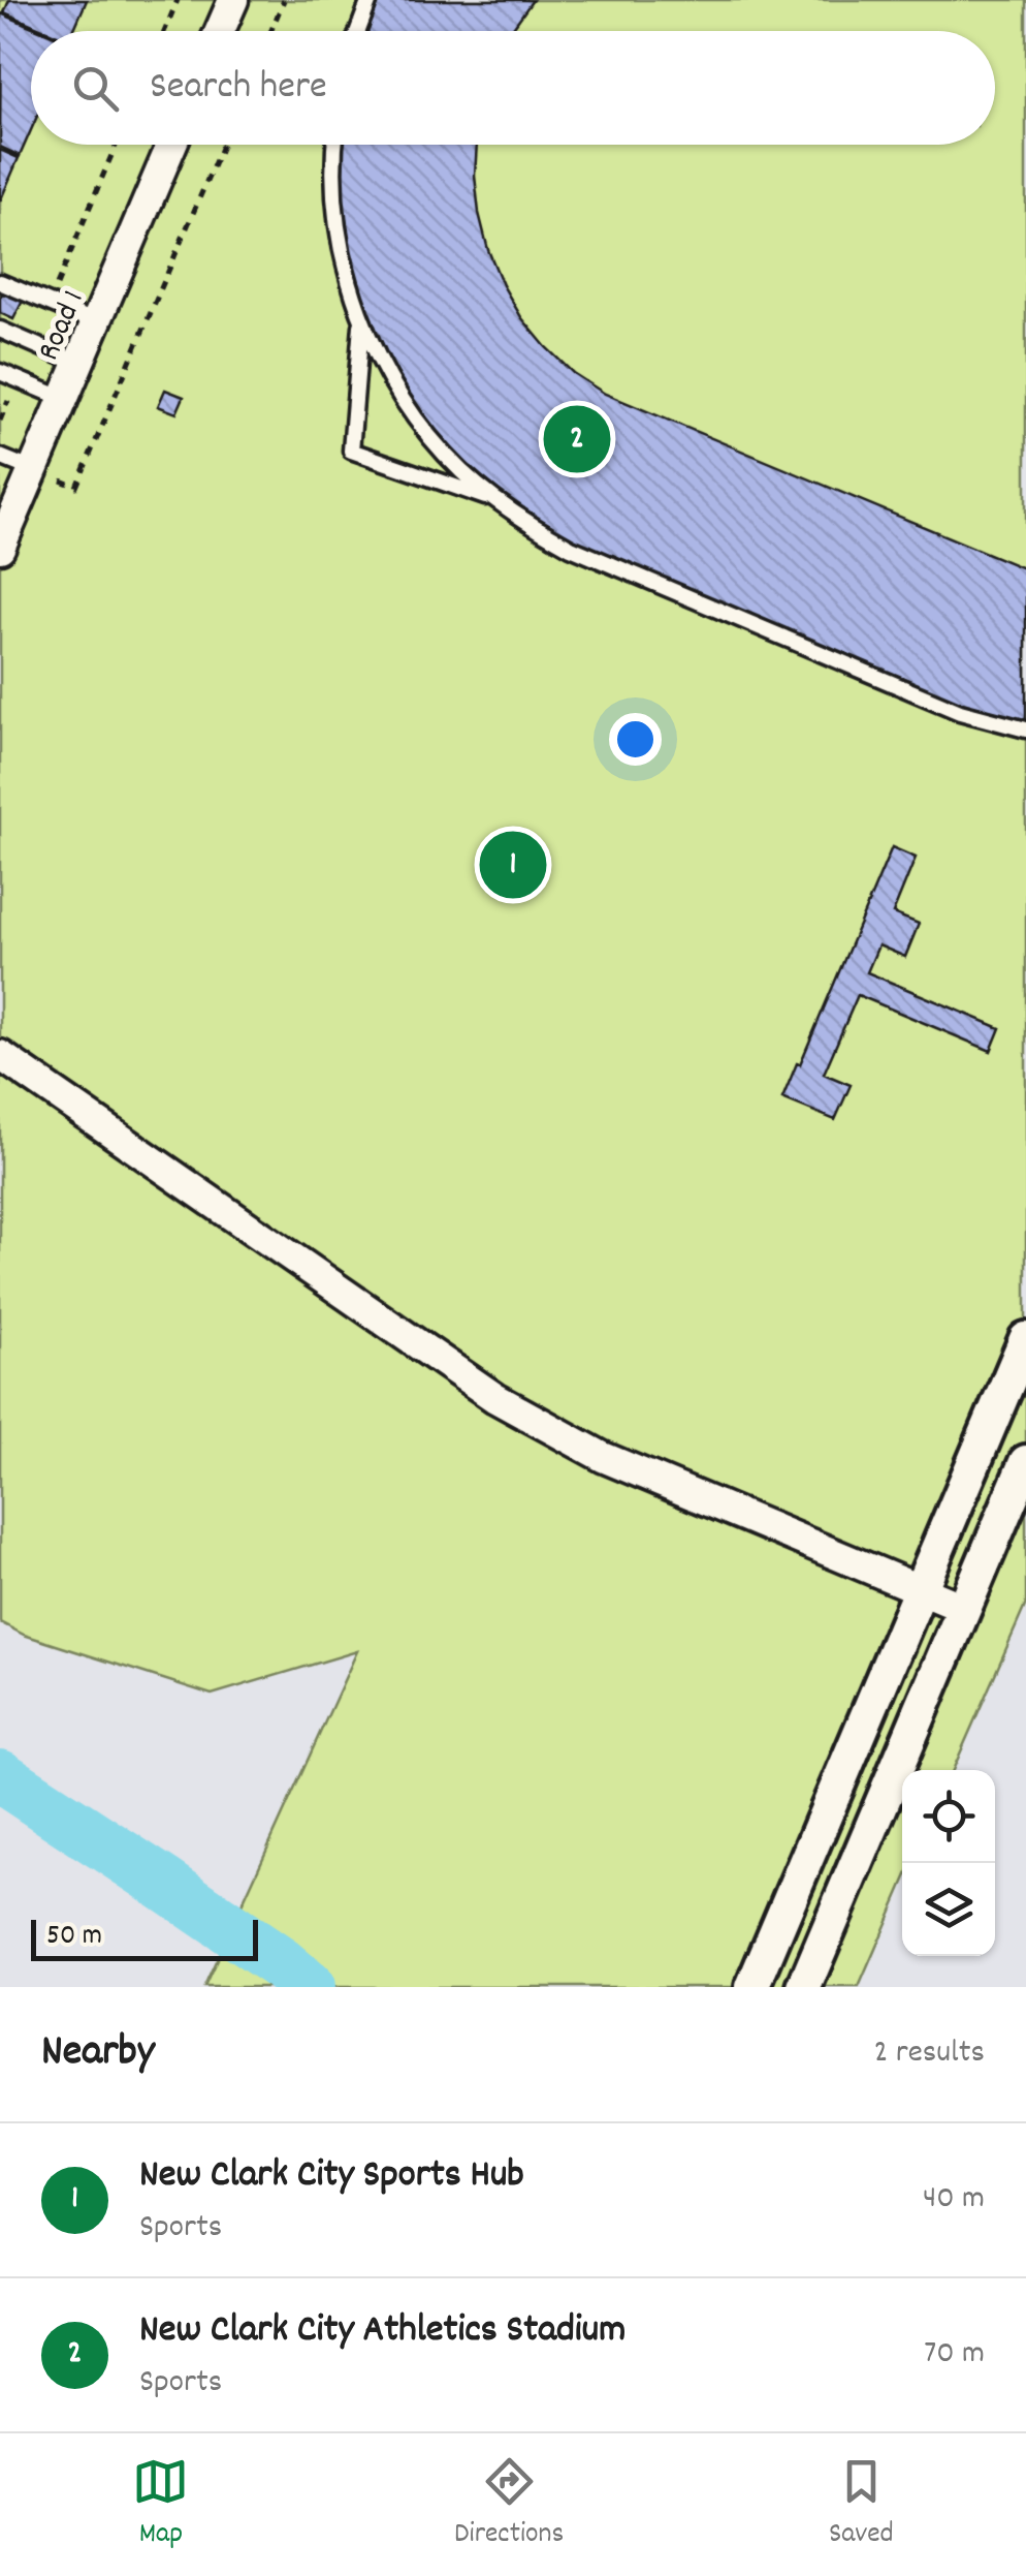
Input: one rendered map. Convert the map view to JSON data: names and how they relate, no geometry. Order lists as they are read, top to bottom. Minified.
{"streets":{"street":["Road 1"]},"scale_bar":"50 m","page":{"search":"Search here","pins":["2","1"],"scale":"50 m","heading":["Nearby","2 results"],"list":[{"mark":"1","name":"New Clark City Sports Hub","note":"Sports","value":"40 m"},{"mark":"2","name":"New Clark City Athletics Stadium","note":"Sports","value":"70 m"}],"nav":["Map","Directions","Saved"]}}
